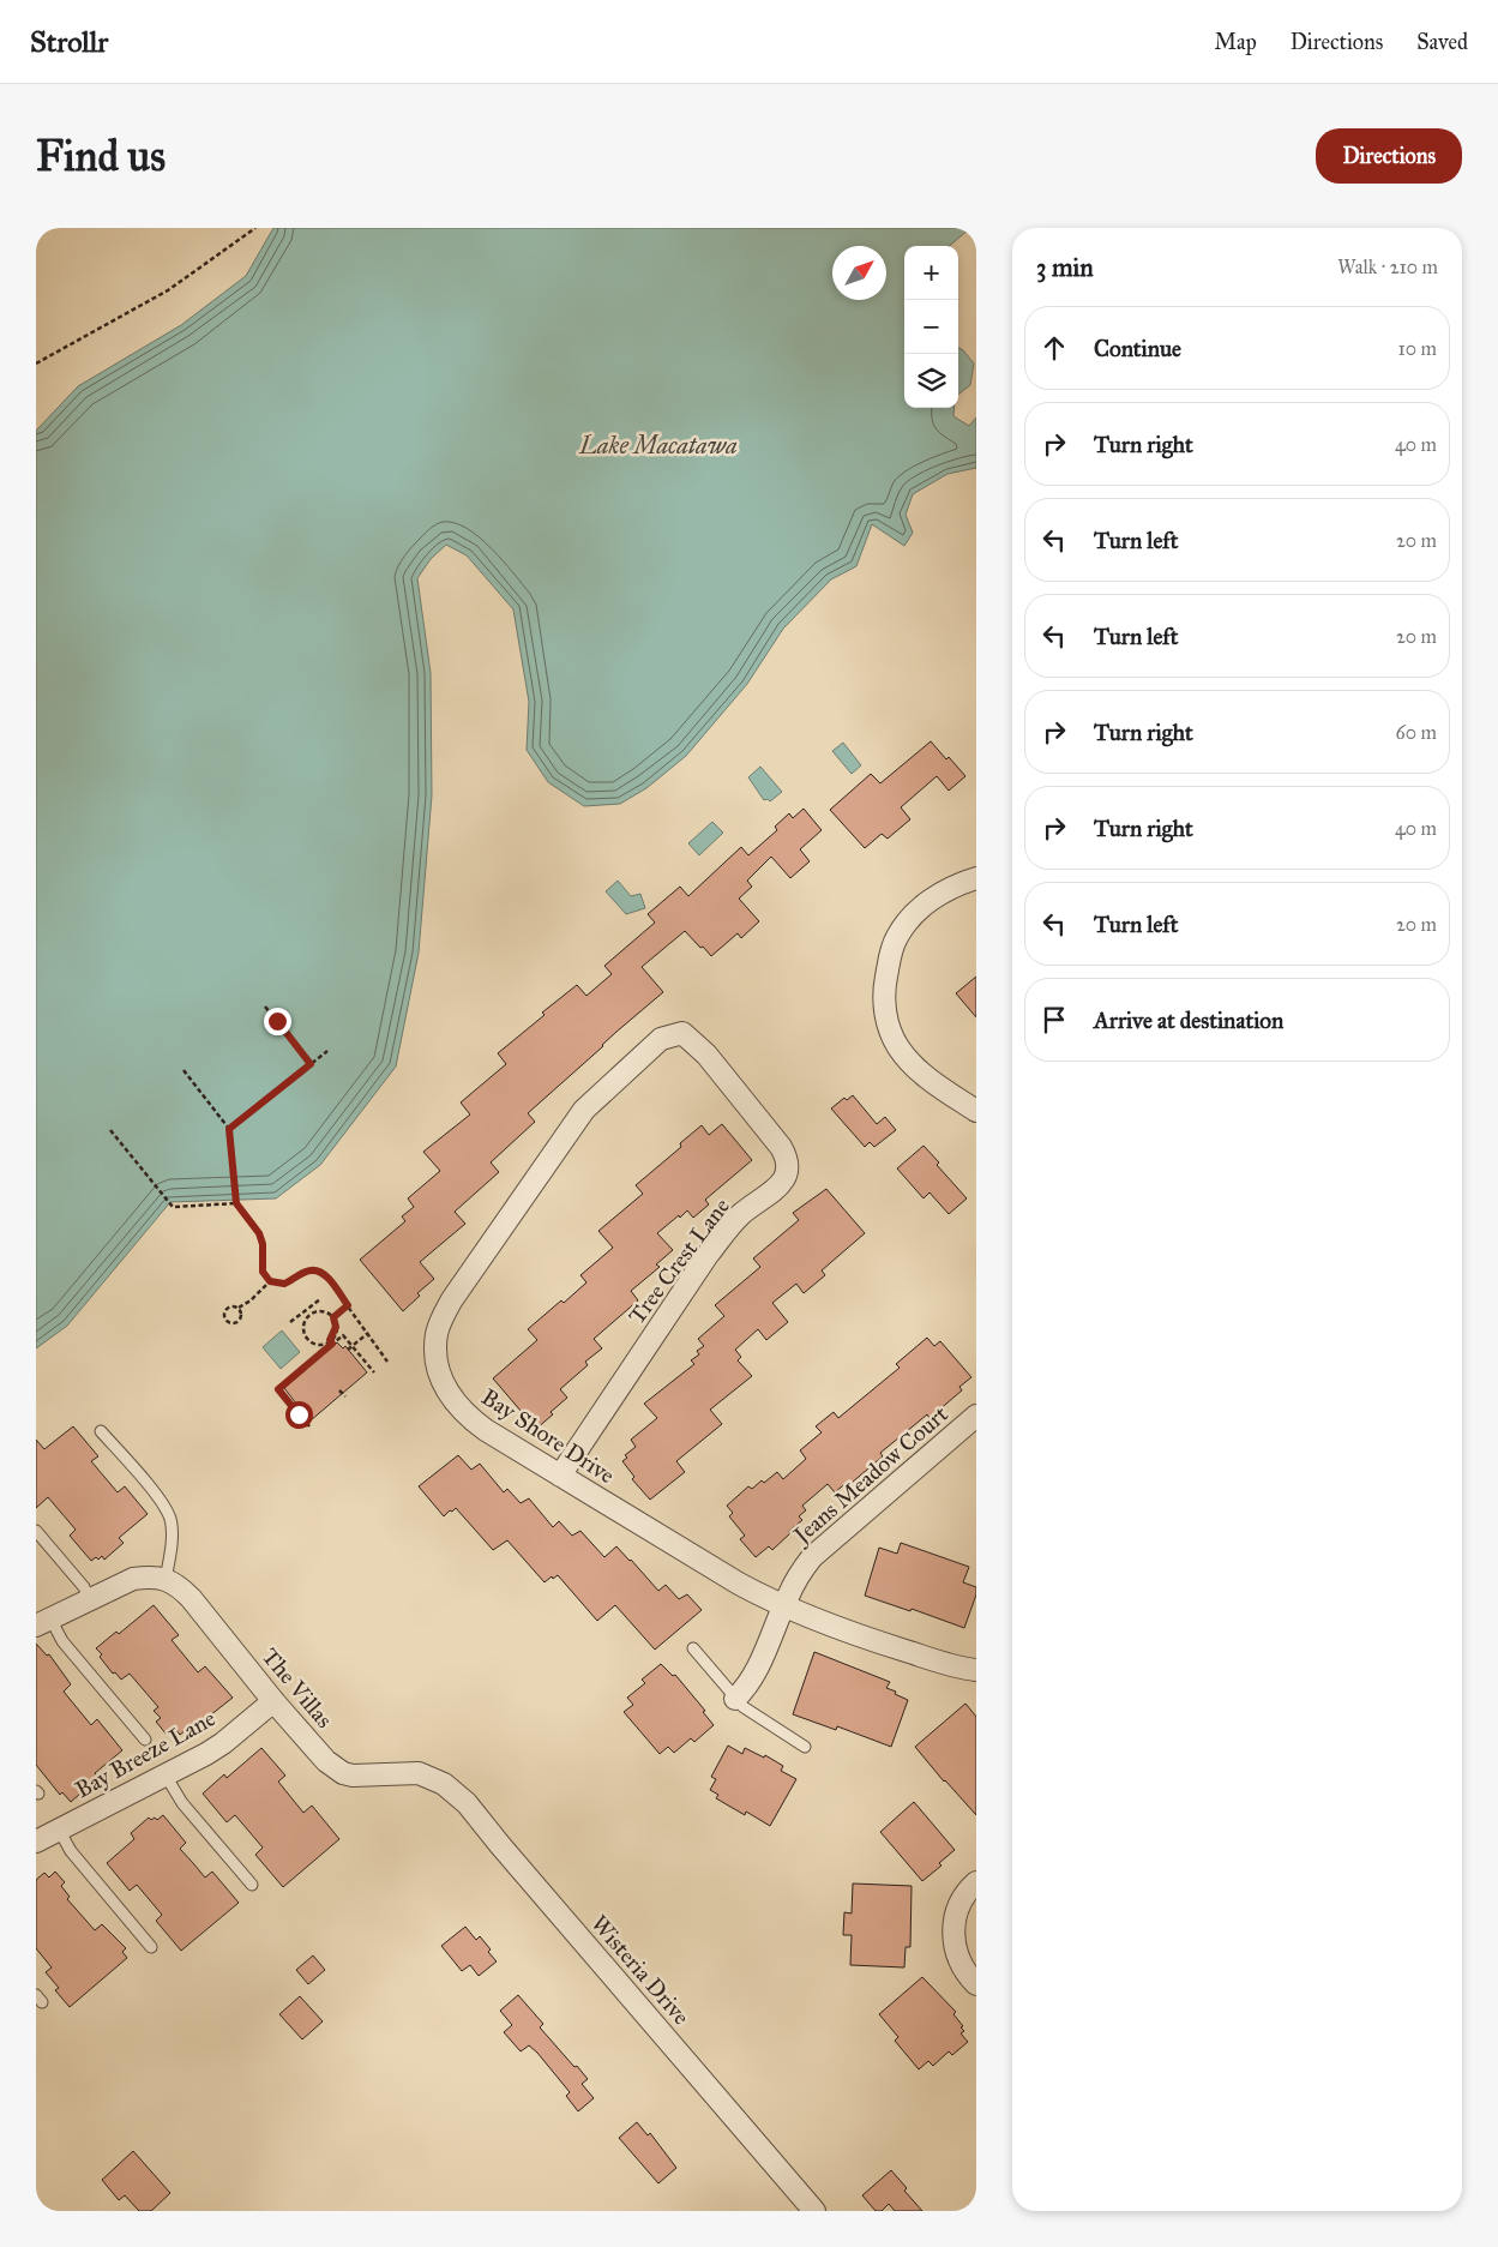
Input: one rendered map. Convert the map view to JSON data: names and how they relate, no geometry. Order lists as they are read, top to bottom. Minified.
{"streets":{"street":["Tree Crest Lane","Bay Shore Drive","Jeans Meadow Court","The Villas","Bay Breeze Lane","Wisteria Drive"]},"crossings":[["Tree Crest Lane","Bay Shore Drive"],["Bay Shore Drive","Jeans Meadow Court"],["The Villas","Bay Breeze Lane"],["The Villas","Wisteria Drive"]],"water":["Lake Macatawa"],"north":"top right","page":{"header":"Strollr","nav":["Map","Directions","Saved"],"buttons":"Directions","title":"Find us","heading":["3 min","Walk · 210 m"],"map_buttons":["+","−"],"list":[["Continue","10 m"],["Turn right","40 m"],["Turn left","20 m"],["Turn left","20 m"],["Turn right","60 m"],["Turn right","40 m"],["Turn left","20 m"],"Arrive at destination"]}}
